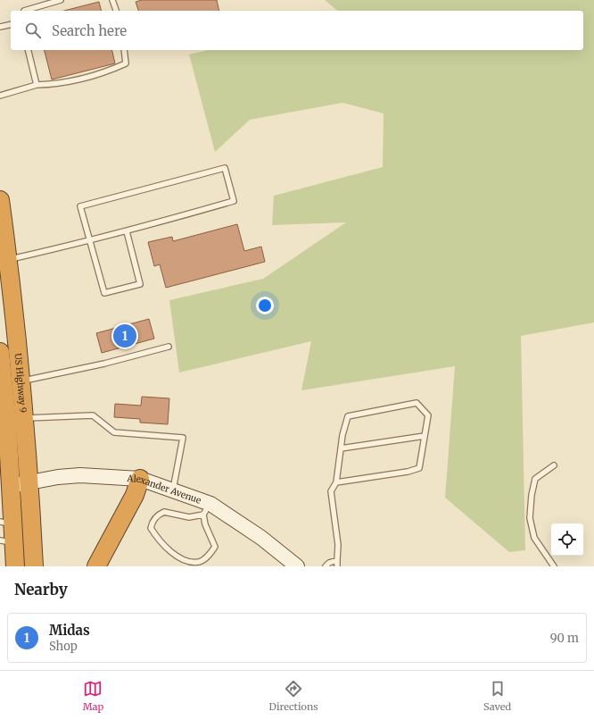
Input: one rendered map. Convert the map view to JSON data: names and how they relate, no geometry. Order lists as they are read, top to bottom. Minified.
{"streets":{"highway":["US Highway 9"],"street":["Alexander Avenue"]},"crossings":[["US Highway 9","Alexander Avenue"]],"page":{"search":"Search here","pins":"1","heading":"Nearby","list":[{"mark":"1","name":"Midas","note":"Shop","value":"90 m"}],"nav":["Map","Directions","Saved"]}}
